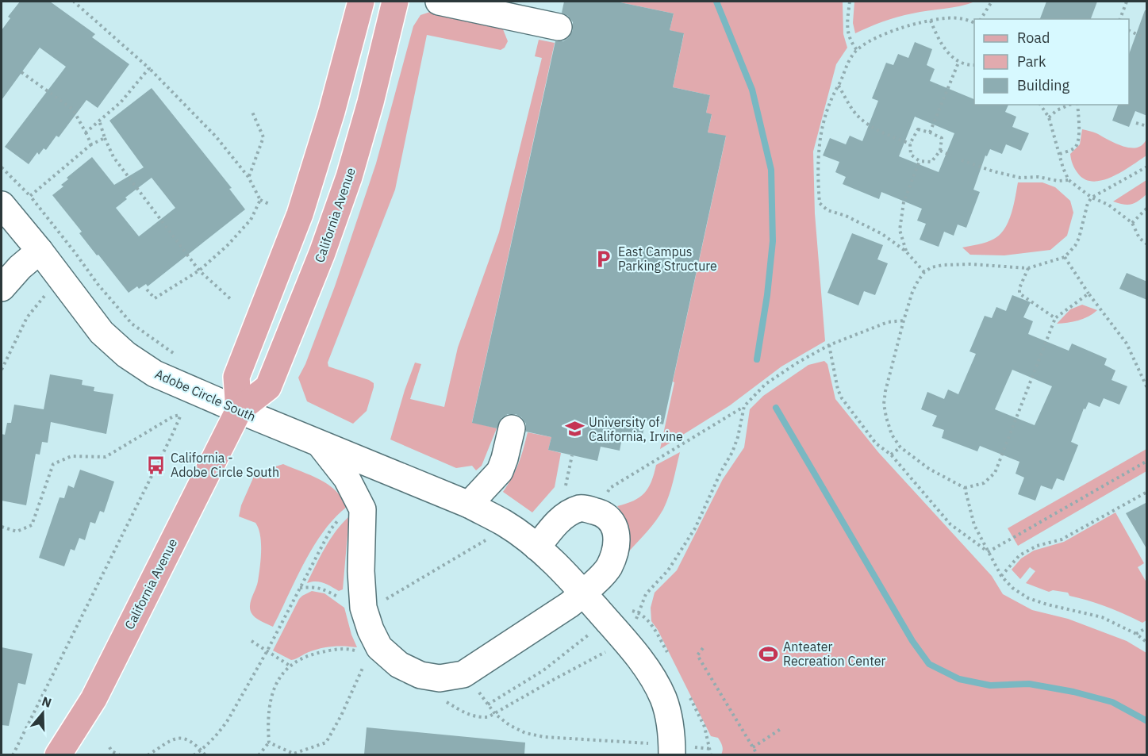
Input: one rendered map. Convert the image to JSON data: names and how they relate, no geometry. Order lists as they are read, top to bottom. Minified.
{"streets":{"main road":["California Avenue"],"street":["Adobe Circle South"]},"crossings":[["California Avenue","Adobe Circle South"]],"places":{"parking":["East Campus Parking Structure"],"school or university":["University of California, Irvine"],"bus stop":["California - Adobe Circle South"],"sports":["Anteater Recreation Center"]},"legend":["Road","Park","Building"],"north":"top"}
